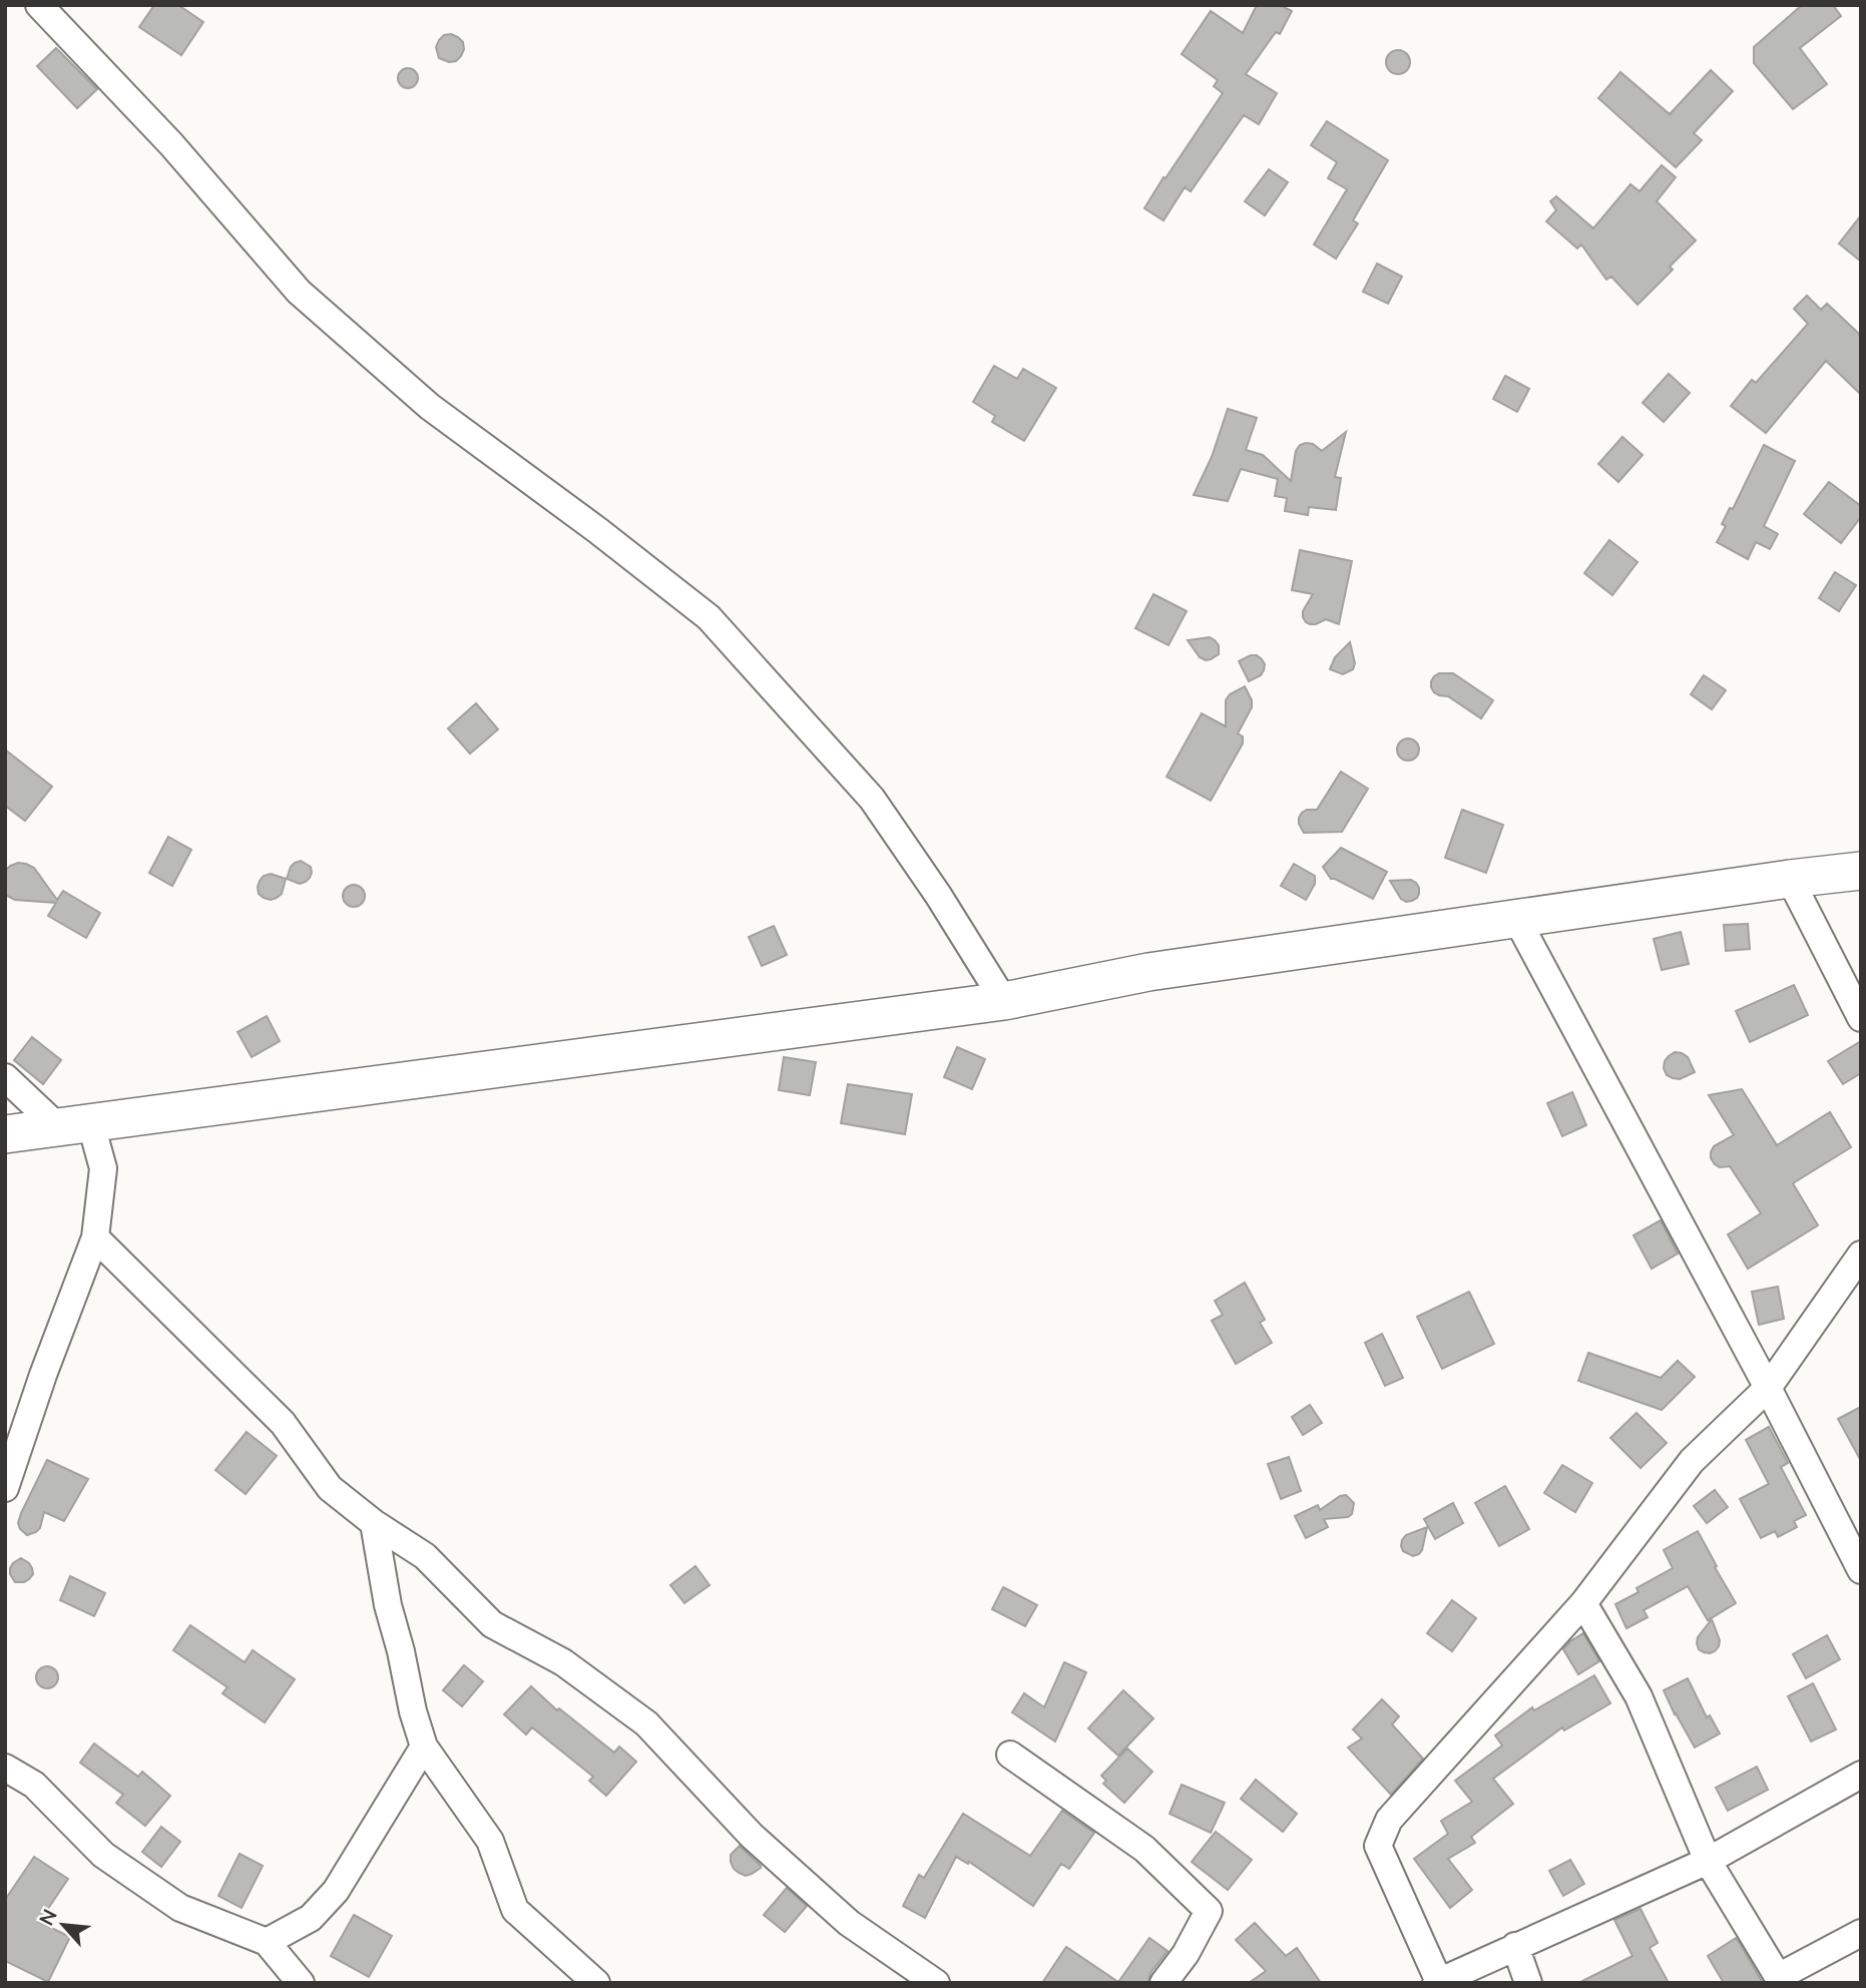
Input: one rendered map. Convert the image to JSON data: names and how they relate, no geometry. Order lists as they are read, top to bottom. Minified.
{"north":"top left"}
